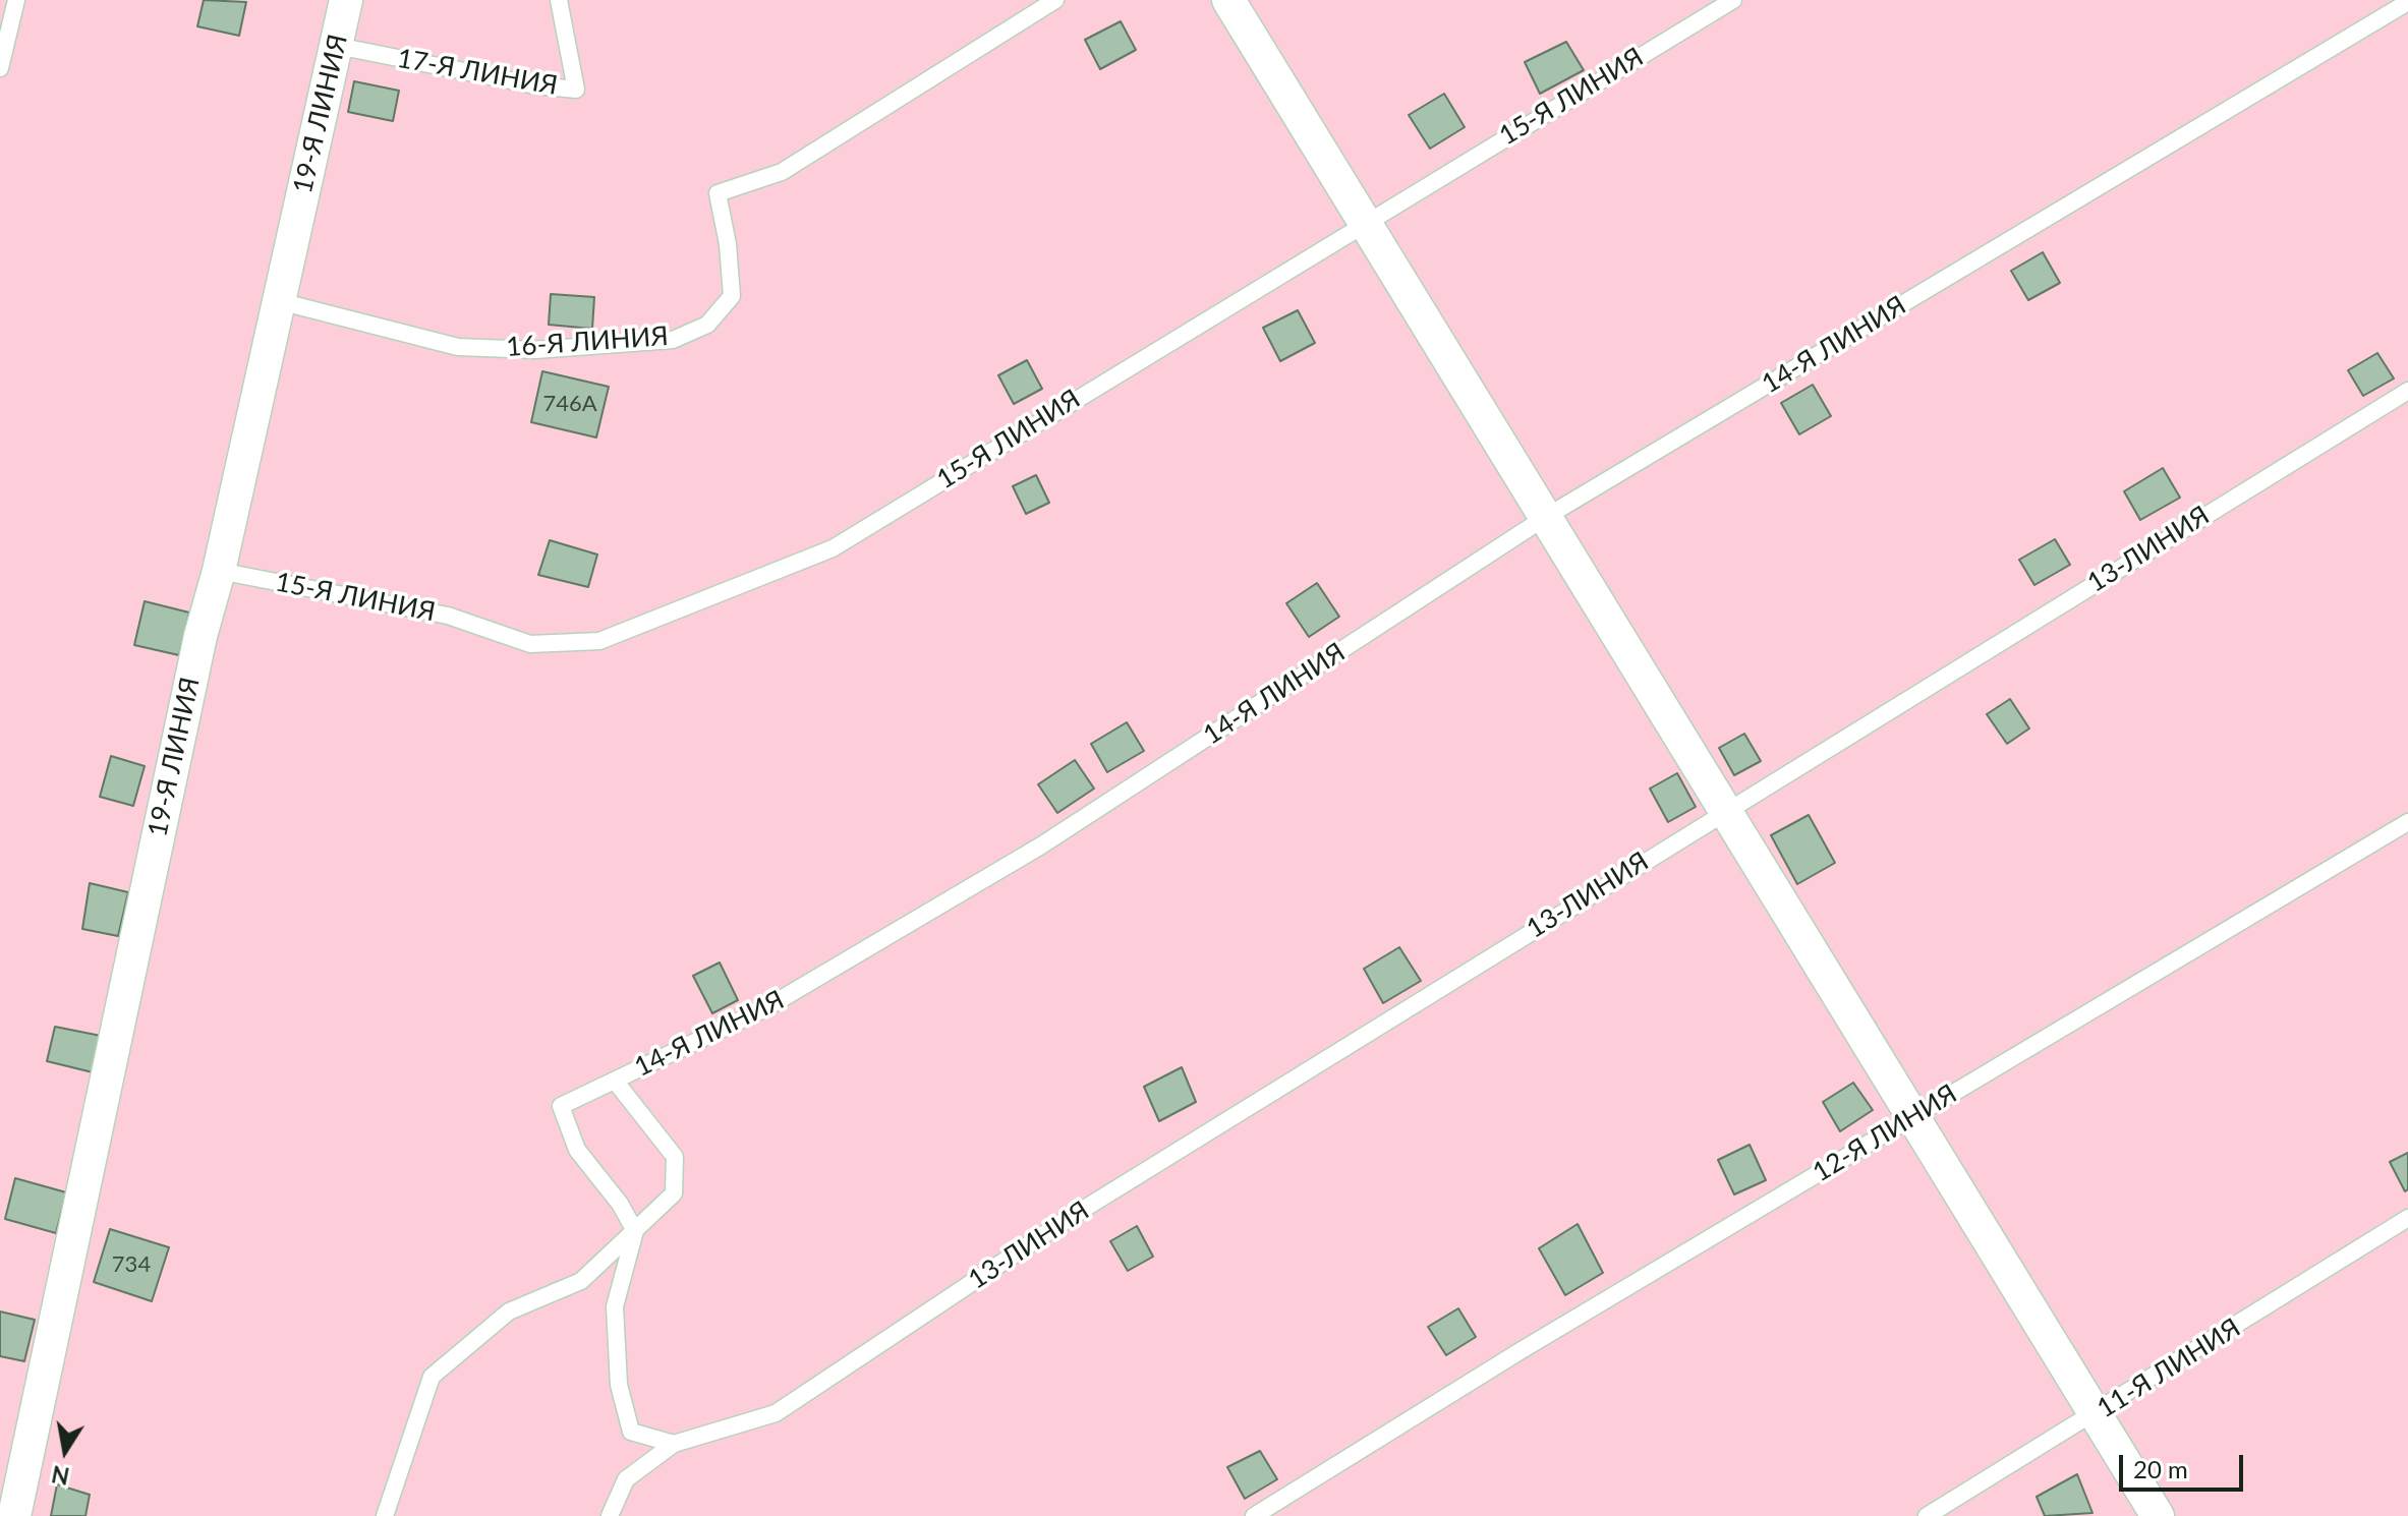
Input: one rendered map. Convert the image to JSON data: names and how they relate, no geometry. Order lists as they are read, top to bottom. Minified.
{"streets":{"street":["19-Я ЛИНИЯ"],"lane":["17-Я ЛИНИЯ","15-Я ЛИНИЯ","16-Я ЛИНИЯ","14-Я ЛИНИЯ","13-ЛИНИЯ","12-Я ЛИНИЯ","11-Я ЛИНИЯ"]},"crossings":[["17-Я ЛИНИЯ","19-Я ЛИНИЯ"],["15-Я ЛИНИЯ","19-Я ЛИНИЯ"],["19-Я ЛИНИЯ","16-Я ЛИНИЯ"]],"house_numbers":["746А","734"],"scale_bar":"20 m","north":"bottom"}
